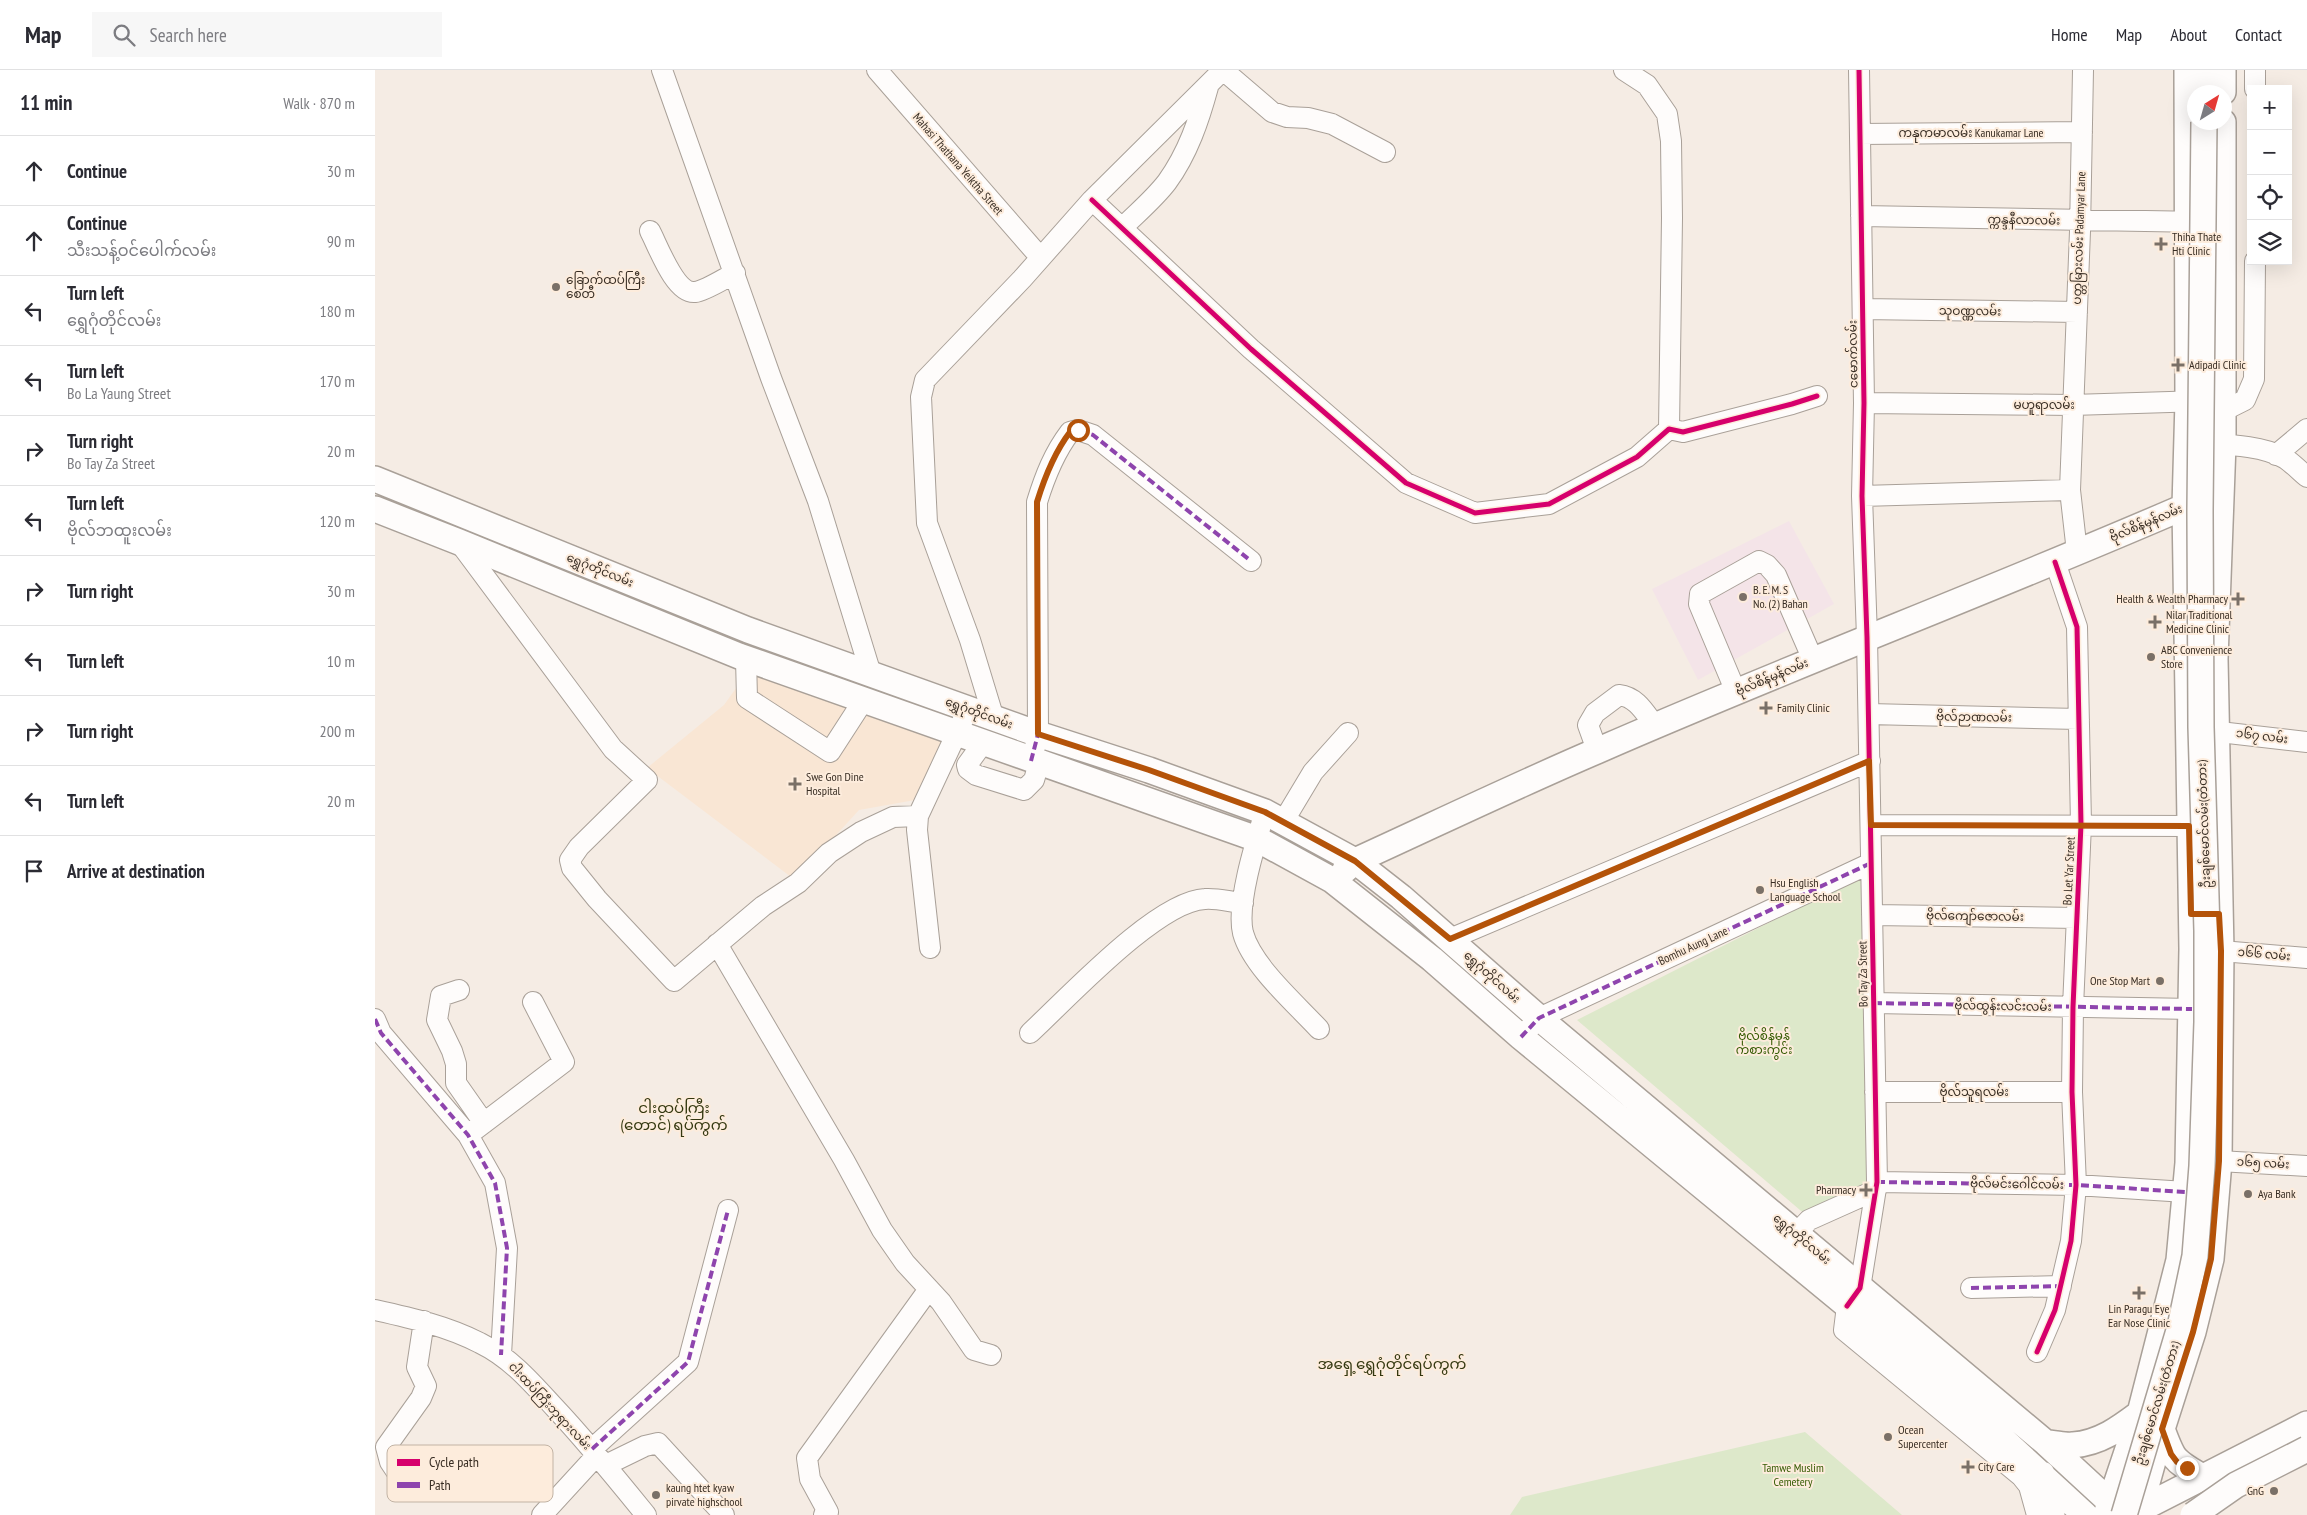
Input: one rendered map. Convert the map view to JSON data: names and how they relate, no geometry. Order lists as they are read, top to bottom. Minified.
{"streets":{"main road":["ဗိုလ်စိန်မှန်လမ်း","ရွှေဂုံတိုင်လမ်း","ဦးချစ်မောင်လမ်း(တံတား)"],"street":["ကနုကမာလမ်း Kanukamar Lane","Mahasi Thathana Yeiktha Street","က္ကန္ဒနီလာလမ်း","ပတ္တမြားလမ်း Padamyar Lane","သုဝဏ္ဏလမ်း","ငမောက်လမ်း","မဟူရာလမ်း","ဗိုလ်ဉာဏလမ်း","၁၆၇ လမ်း","Bo Let Yar Street","ဗိုလ်ကျော်ဇောလမ်း","Bomhu Aung Lane","၁၆၆ လမ်း","Bo Tay Za Street","ဗိုလ်ထွန်းလင်းလမ်း","ဗိုလ်သူရလမ်း","၁၆၅ လမ်း","ဗိုလ်မင်းဂေါင်လမ်း","ငါးထပ်ကြီးဘုရားလမ်း"]},"crossings":[["ကနုကမာလမ်း Kanukamar Lane","ပတ္တမြားလမ်း Padamyar Lane"],["ကနုကမာလမ်း Kanukamar Lane","ငမောက်လမ်း"],["က္ကန္ဒနီလာလမ်း","ပတ္တမြားလမ်း Padamyar Lane"],["က္ကန္ဒနီလာလမ်း","ငမောက်လမ်း"],["ပတ္တမြားလမ်း Padamyar Lane","သုဝဏ္ဏလမ်း"],["ပတ္တမြားလမ်း Padamyar Lane","မဟူရာလမ်း"],["ပတ္တမြားလမ်း Padamyar Lane","Bo Let Yar Street"],["သုဝဏ္ဏလမ်း","ငမောက်လမ်း"],["ငမောက်လမ်း","မဟူရာလမ်း"],["ငမောက်လမ်း","ဗိုလ်စိန်မှန်လမ်း"],["ငမောက်လမ်း","Bo Tay Za Street"],["ဗိုလ်စိန်မှန်လမ်း","ရွှေဂုံတိုင်လမ်း"],["ဗိုလ်စိန်မှန်လမ်း","Bo Let Yar Street"],["ဗိုလ်စိန်မှန်လမ်း","Bo Tay Za Street"],["ရွှေဂုံတိုင်လမ်း","ဦးချစ်မောင်လမ်း(တံတား)"],["ရွှေဂုံတိုင်လမ်း","Bomhu Aung Lane"],["ရွှေဂုံတိုင်လမ်း","Bo Tay Za Street"],["ဗိုလ်ဉာဏလမ်း","Bo Let Yar Street"],["ဗိုလ်ဉာဏလမ်း","Bo Tay Za Street"],["Bo Let Yar Street","ဗိုလ်ကျော်ဇောလမ်း"],["Bo Let Yar Street","ဗိုလ်ထွန်းလင်းလမ်း"],["Bo Let Yar Street","ဗိုလ်သူရလမ်း"],["Bo Let Yar Street","ဗိုလ်မင်းဂေါင်လမ်း"],["ဗိုလ်ကျော်ဇောလမ်း","Bo Tay Za Street"],["Bomhu Aung Lane","Bo Tay Za Street"],["Bo Tay Za Street","ဗိုလ်ထွန်းလင်းလမ်း"],["Bo Tay Za Street","ဗိုလ်သူရလမ်း"],["Bo Tay Za Street","ဗိုလ်မင်းဂေါင်လမ်း"]],"districts":["ငါးထပ်ကြီး (တောင်) ရပ်ကွက်","အရှေ့ရွှေဂုံတိုင်ရပ်ကွက်"],"parks":["ဗိုလ်စိန်မှန် ကစားကွင်း","Tamwe Muslim Cemetery"],"places":{"health":["Thiha Thate Hti Clinic","Adipadi Clinic","Health & Wealth Pharmacy","Nilar Traditional Medicine Clinic","Family Clinic","Swe Gon Dine Hospital","Pharmacy","Lin Paragu Eye Ear Nose Clinic","City Care"],"other":["ခြောက်ထပ်ကြီး စေတီ","B. E. M. S No. (2) Bahan","ABC Convenience Store","Hsu English Language School","One Stop Mart","Aya Bank","Ocean Supercenter","GnG","kaung htet kyaw pirvate highschool"]},"legend":["Cycle path","Path"],"north":"top right","page":{"header":"Map","search":"Search here","nav":["Home","Map","About","Contact"],"heading":["11 min","Walk · 870 m"],"map_buttons":["+","−"],"list":[["Continue","30 m"],["Continue","သီးသန့်ဝင်ပေါက်လမ်း","90 m"],["Turn left","ရွှေဂုံတိုင်လမ်း","180 m"],["Turn left","Bo La Yaung Street","170 m"],["Turn right","Bo Tay Za Street","20 m"],["Turn left","ဗိုလ်ဘထူးလမ်း","120 m"],["Turn right","30 m"],["Turn left","10 m"],["Turn right","200 m"],["Turn left","20 m"],"Arrive at destination"]}}
